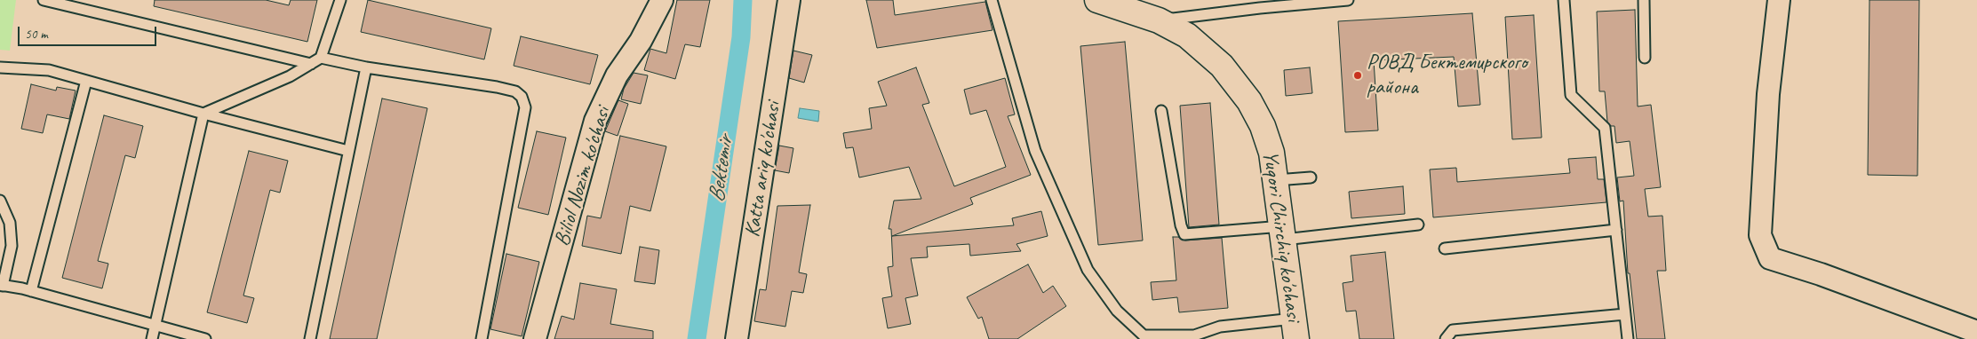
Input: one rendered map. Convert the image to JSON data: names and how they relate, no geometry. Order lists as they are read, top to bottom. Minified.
{"streets":{"street":["Katta ariq ko'chasi","Biliol Nozim ko'chasi","Yuqori Chirchiq ko'chasi"]},"water":["Bektemir"],"places":["РОВД Бектемирского района"],"scale_bar":"50 m"}
